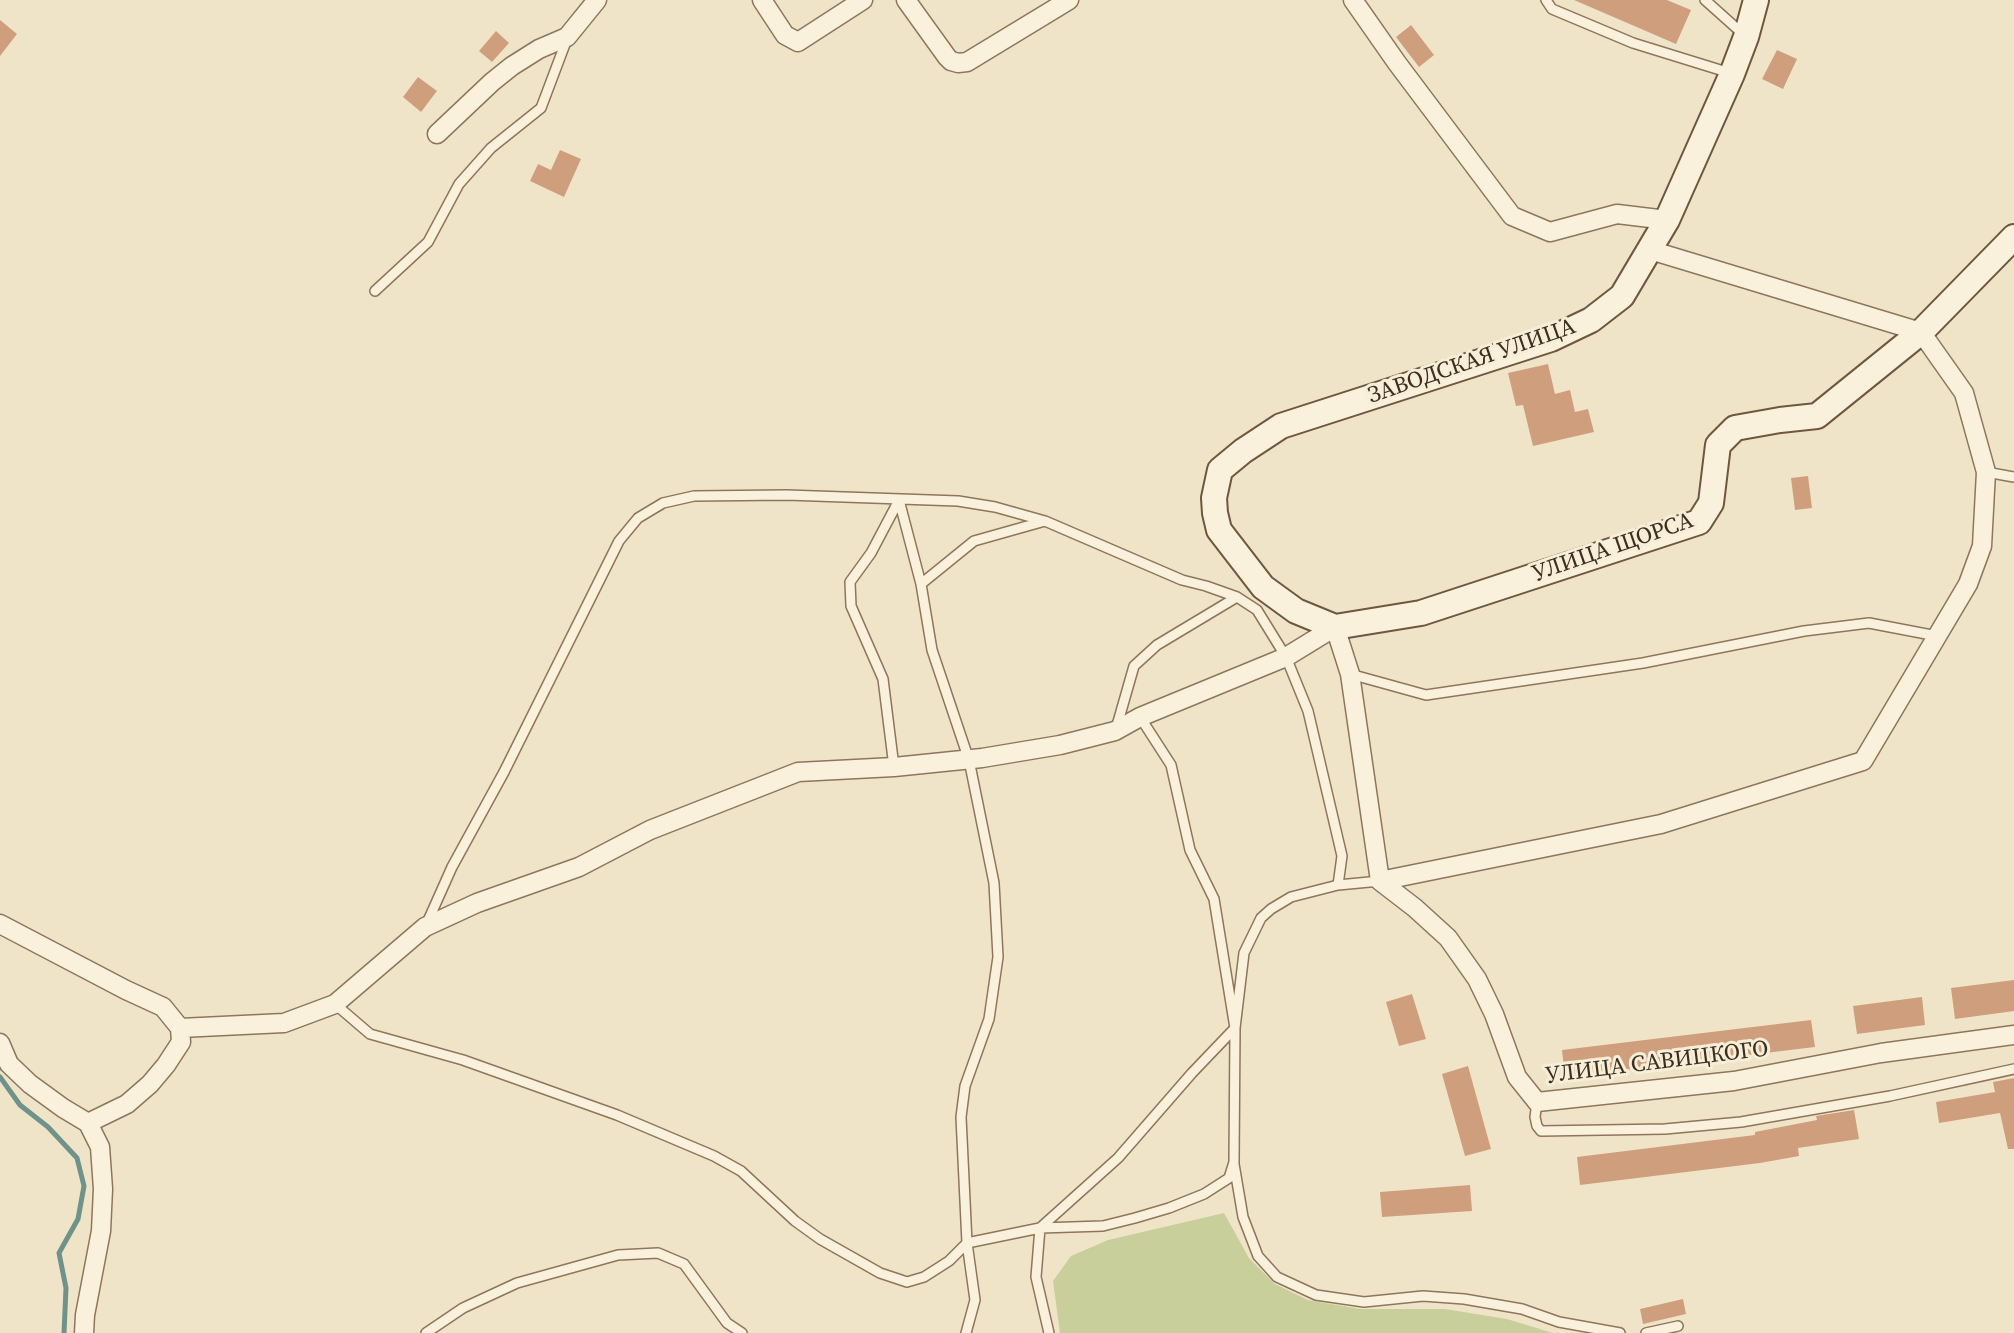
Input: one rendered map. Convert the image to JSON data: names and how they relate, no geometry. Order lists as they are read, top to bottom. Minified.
{"streets":{"street":["ЗАВОДСКАЯ УЛИЦА","УЛИЦА ЩОРСА","УЛИЦА САВИЦКОГО"]},"crossings":[["ЗАВОДСКАЯ УЛИЦА","УЛИЦА ЩОРСА"]]}
